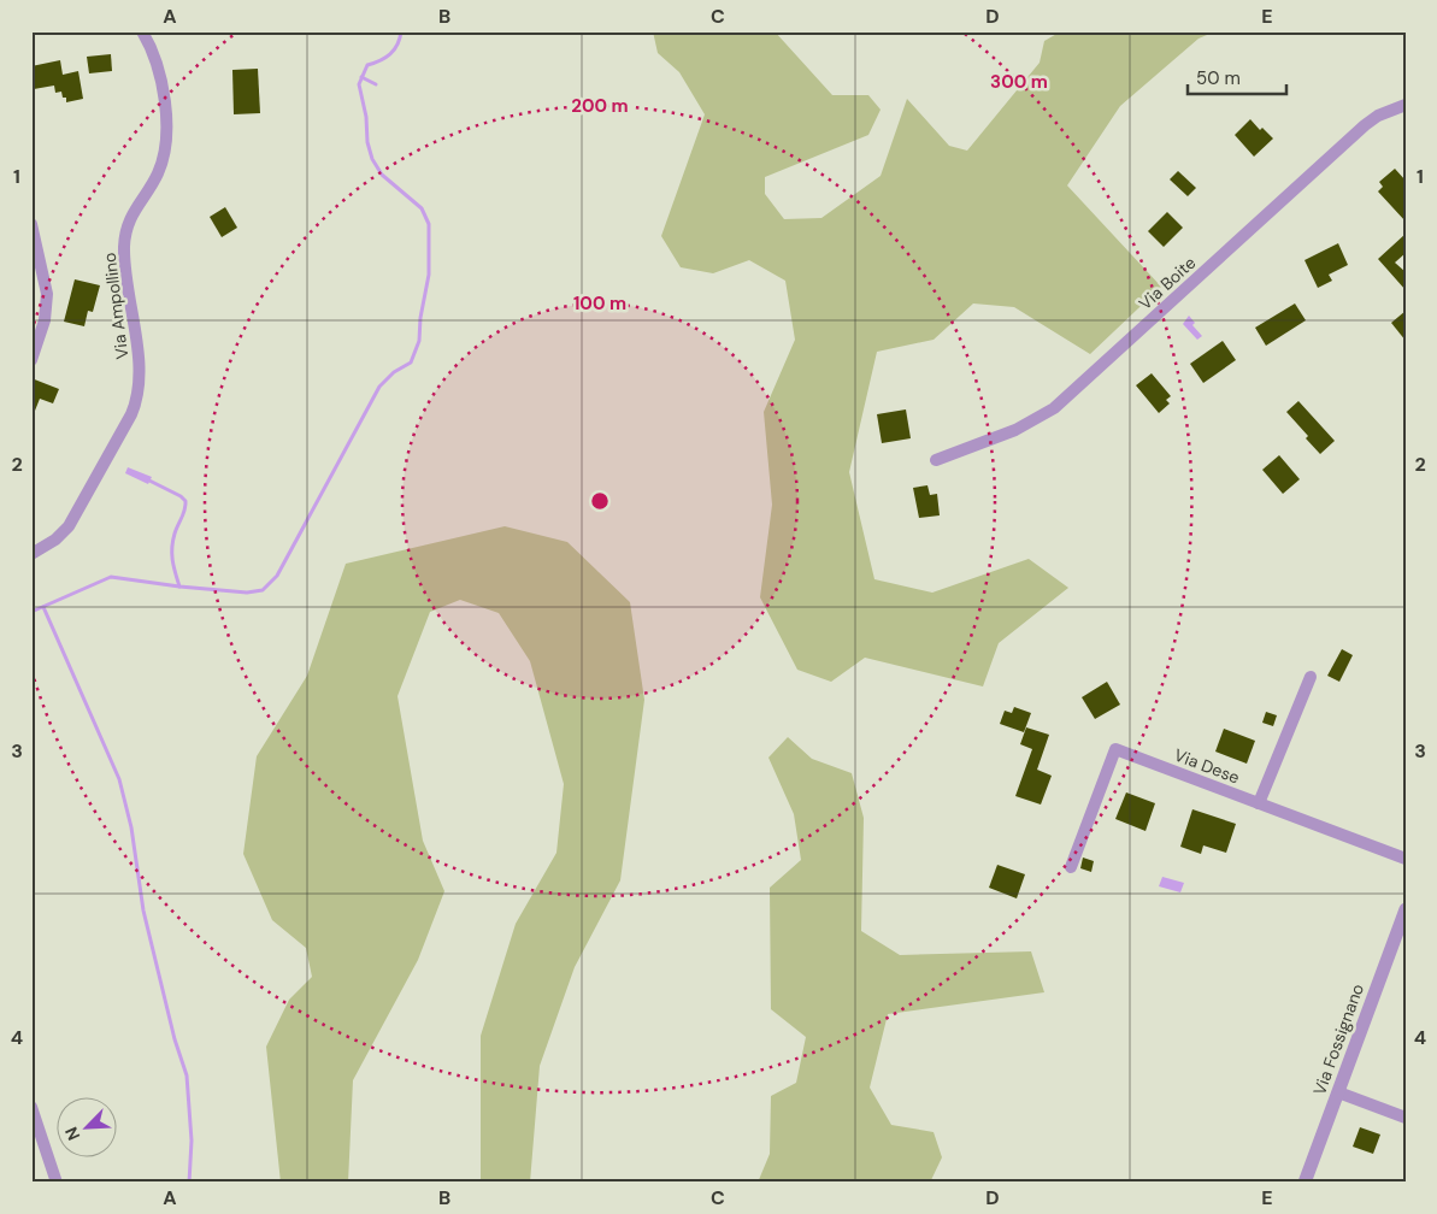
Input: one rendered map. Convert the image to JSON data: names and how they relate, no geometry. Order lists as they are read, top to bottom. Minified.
{"streets":{"street":["Via Boite","Via Ampollino","Via Dese","Via Fossignano"]},"scale_bar":"50 m","north":"bottom left","grid":{"columns":["A","B","C","D","E"],"rows":["1","2","3","4"]},"rings":["300 m","200 m","100 m"]}
